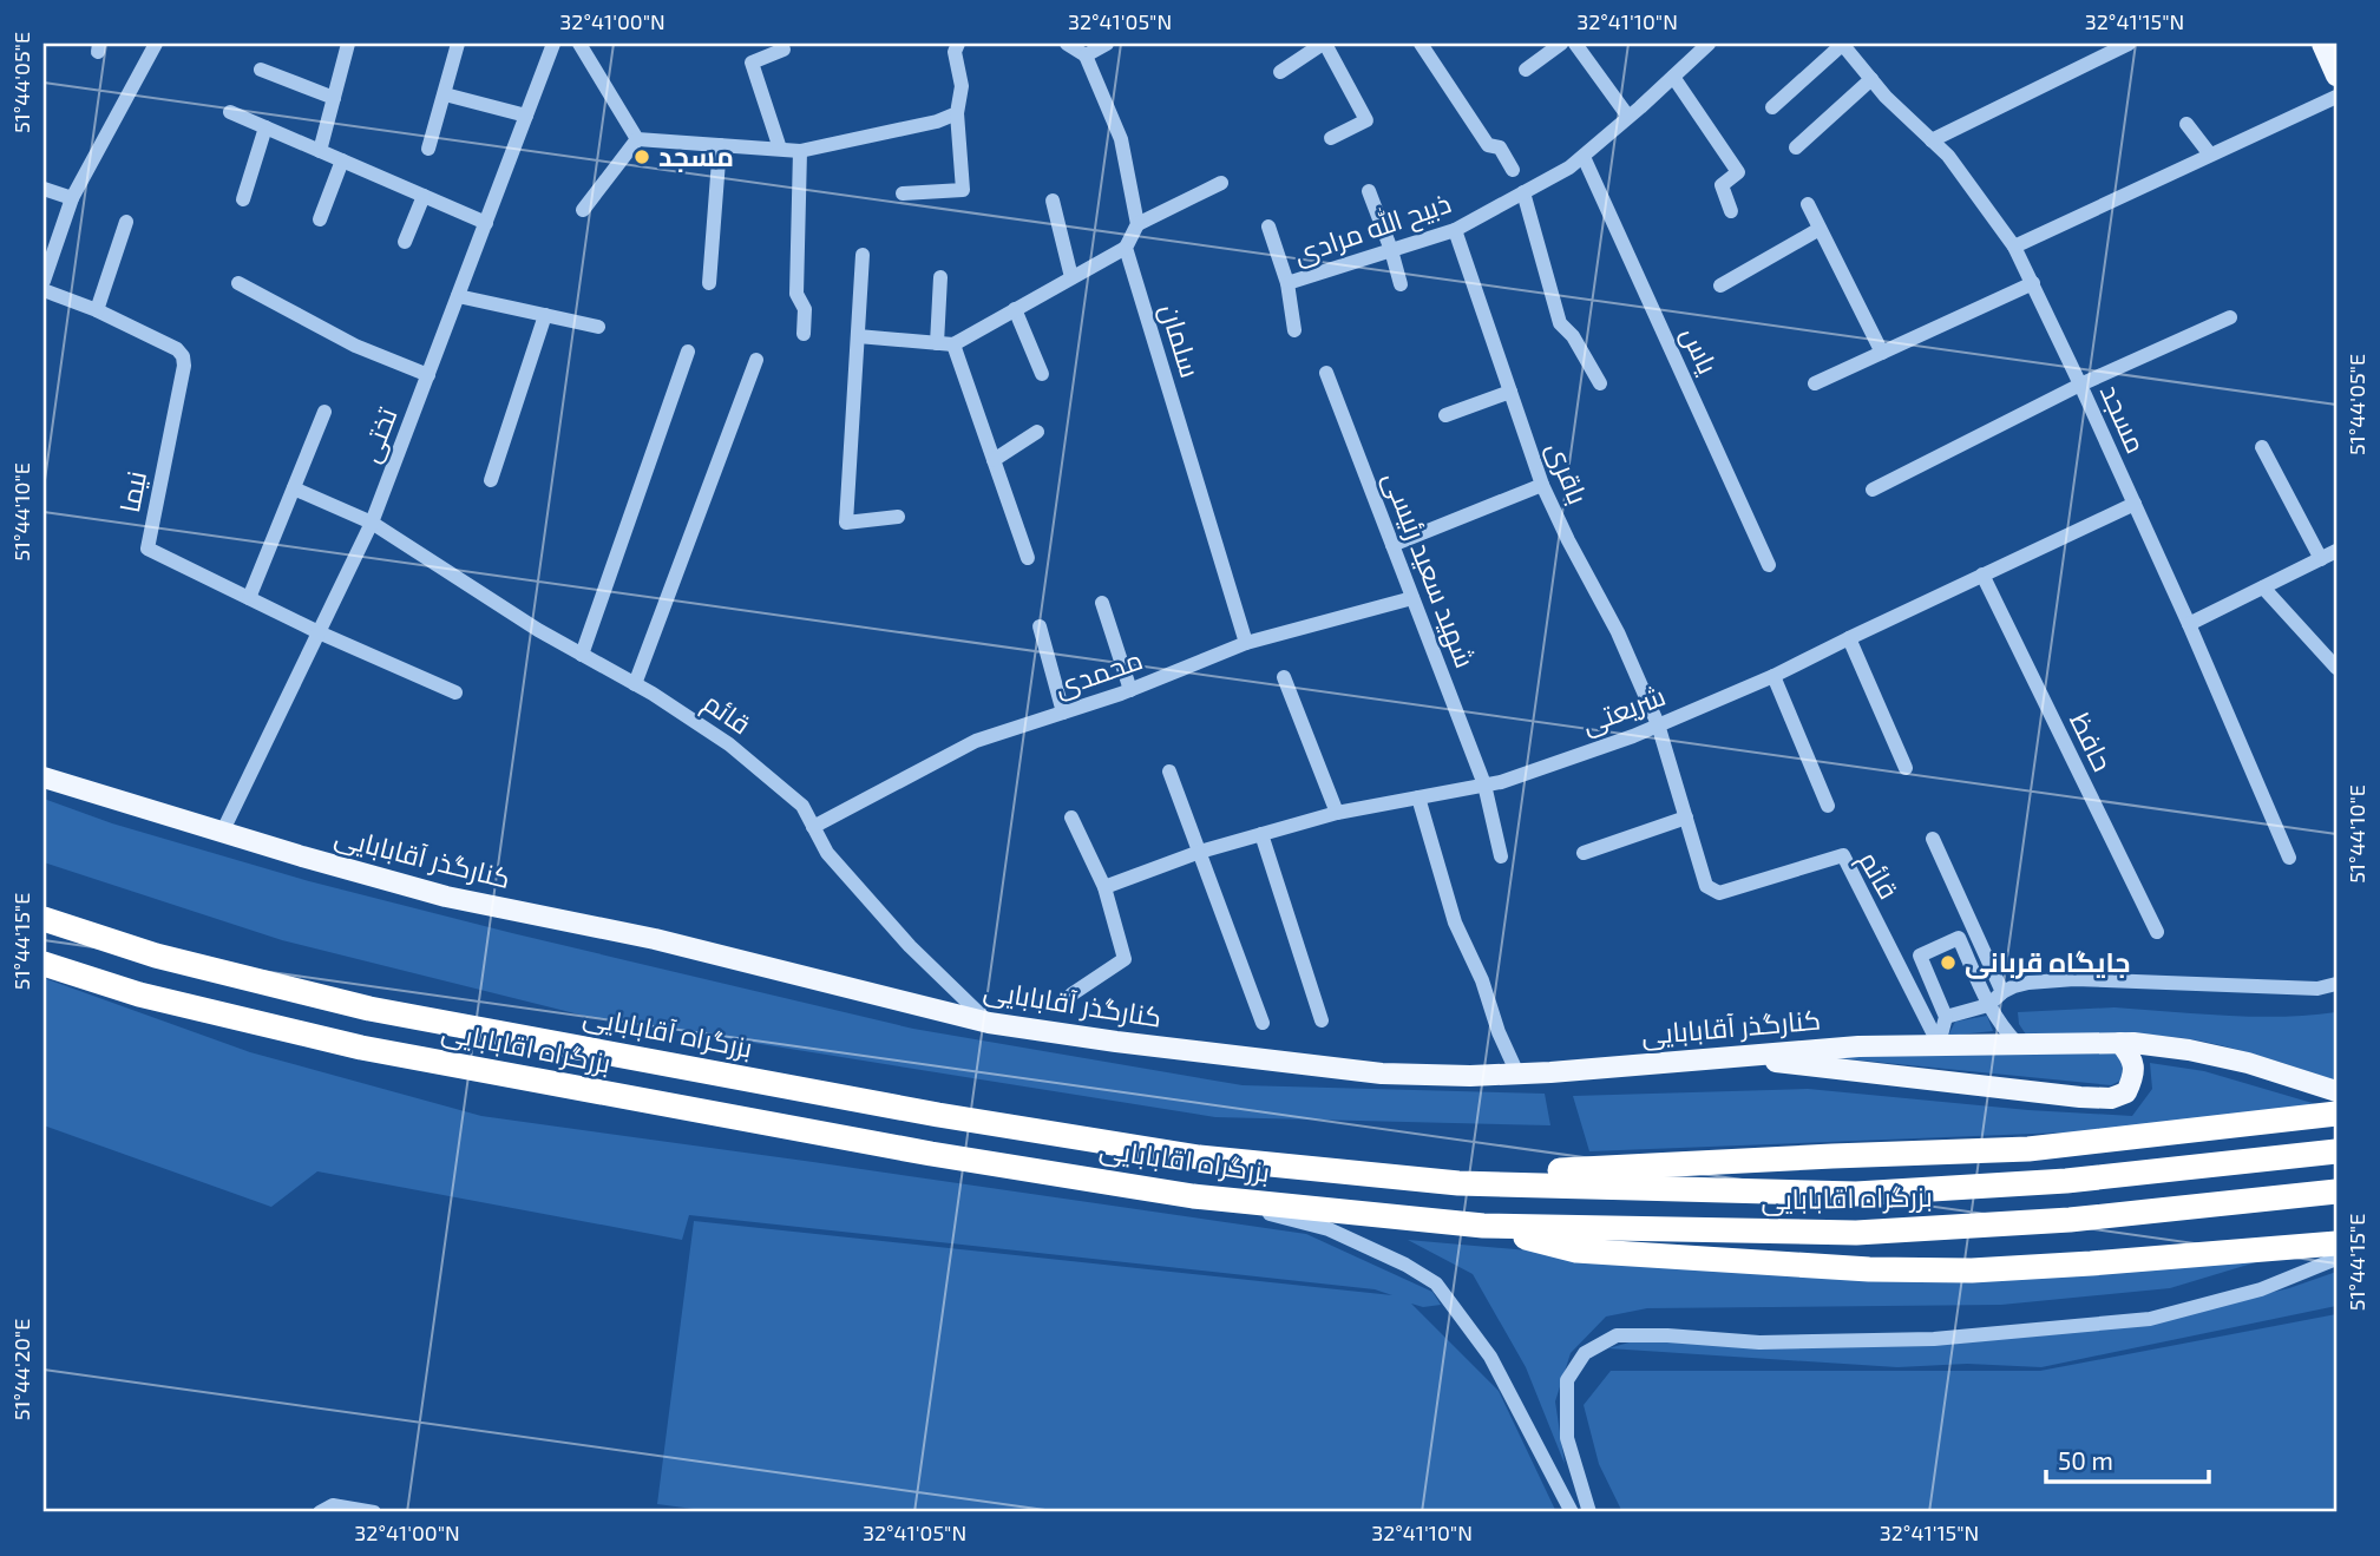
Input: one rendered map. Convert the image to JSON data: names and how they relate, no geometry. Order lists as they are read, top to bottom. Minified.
{"streets":{"highway":["بزرگراه آقابابایی","بزرگراه اقابابایی"],"main road":["کنارگذر آقابابایی"],"street":["ذبیح الله مرادی","سلمان","یاس","مسجد","تختی","باقری","نیما","شهید سعید رئیسی","محمدی","شریعتی","قائم","حافظ"]},"crossings":[["ذبیح الله مرادی","یاس"],["ذبیح الله مرادی","باقری"],["سلمان","محمدی"],["مسجد","شریعتی"],["تختی","نیما"],["تختی","قائم"],["تختی","کنارگذر آقابابایی"],["باقری","شریعتی"],["باقری","قائم"],["شهید سعید رئیسی","محمدی"],["شهید سعید رئیسی","شریعتی"],["محمدی","قائم"],["شریعتی","حافظ"],["قائم","کنارگذر آقابابایی"],["بزرگراه آقابابایی","بزرگراه اقابابایی"]],"places":["مسجد","جایگاه قربانی"],"scale_bar":"50 m","coordinates":["32°41'00\"N","32°41'05\"N","32°41'10\"N","32°41'15\"N","51°44'05\"E","51°44'10\"E","51°44'15\"E","51°44'20\"E"]}
